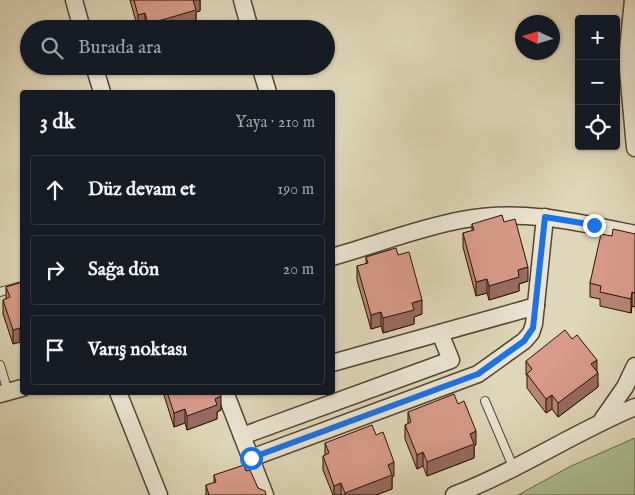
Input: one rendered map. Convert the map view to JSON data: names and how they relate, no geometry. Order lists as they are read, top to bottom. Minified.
{"north":"left","page":{"map_buttons":["+","−"],"search":"Burada ara","heading":["3 dk","Yaya · 210 m"],"list":[["Düz devam et","190 m"],["Sağa dön","20 m"],"Varış noktası"]}}
